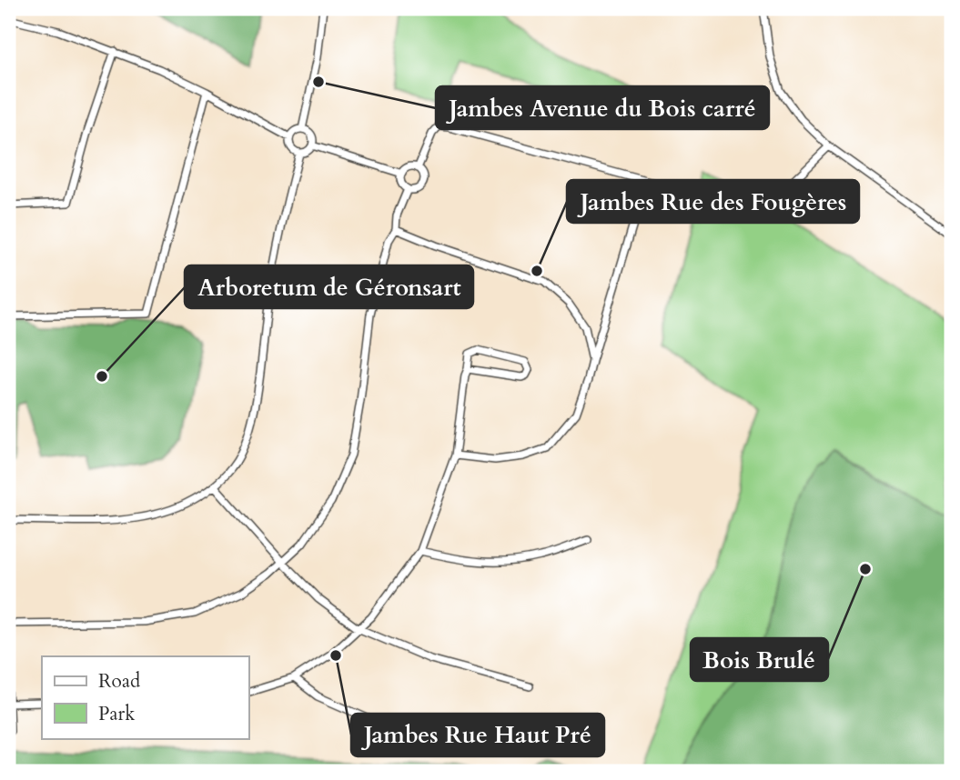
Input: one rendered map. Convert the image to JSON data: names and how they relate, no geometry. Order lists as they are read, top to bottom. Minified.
{"places":["Jambes Avenue du Bois carré","Jambes Rue des Fougères","Arboretum de Géronsart","Bois Brulé","Jambes Rue Haut Pré"],"legend":["Road","Park"]}
